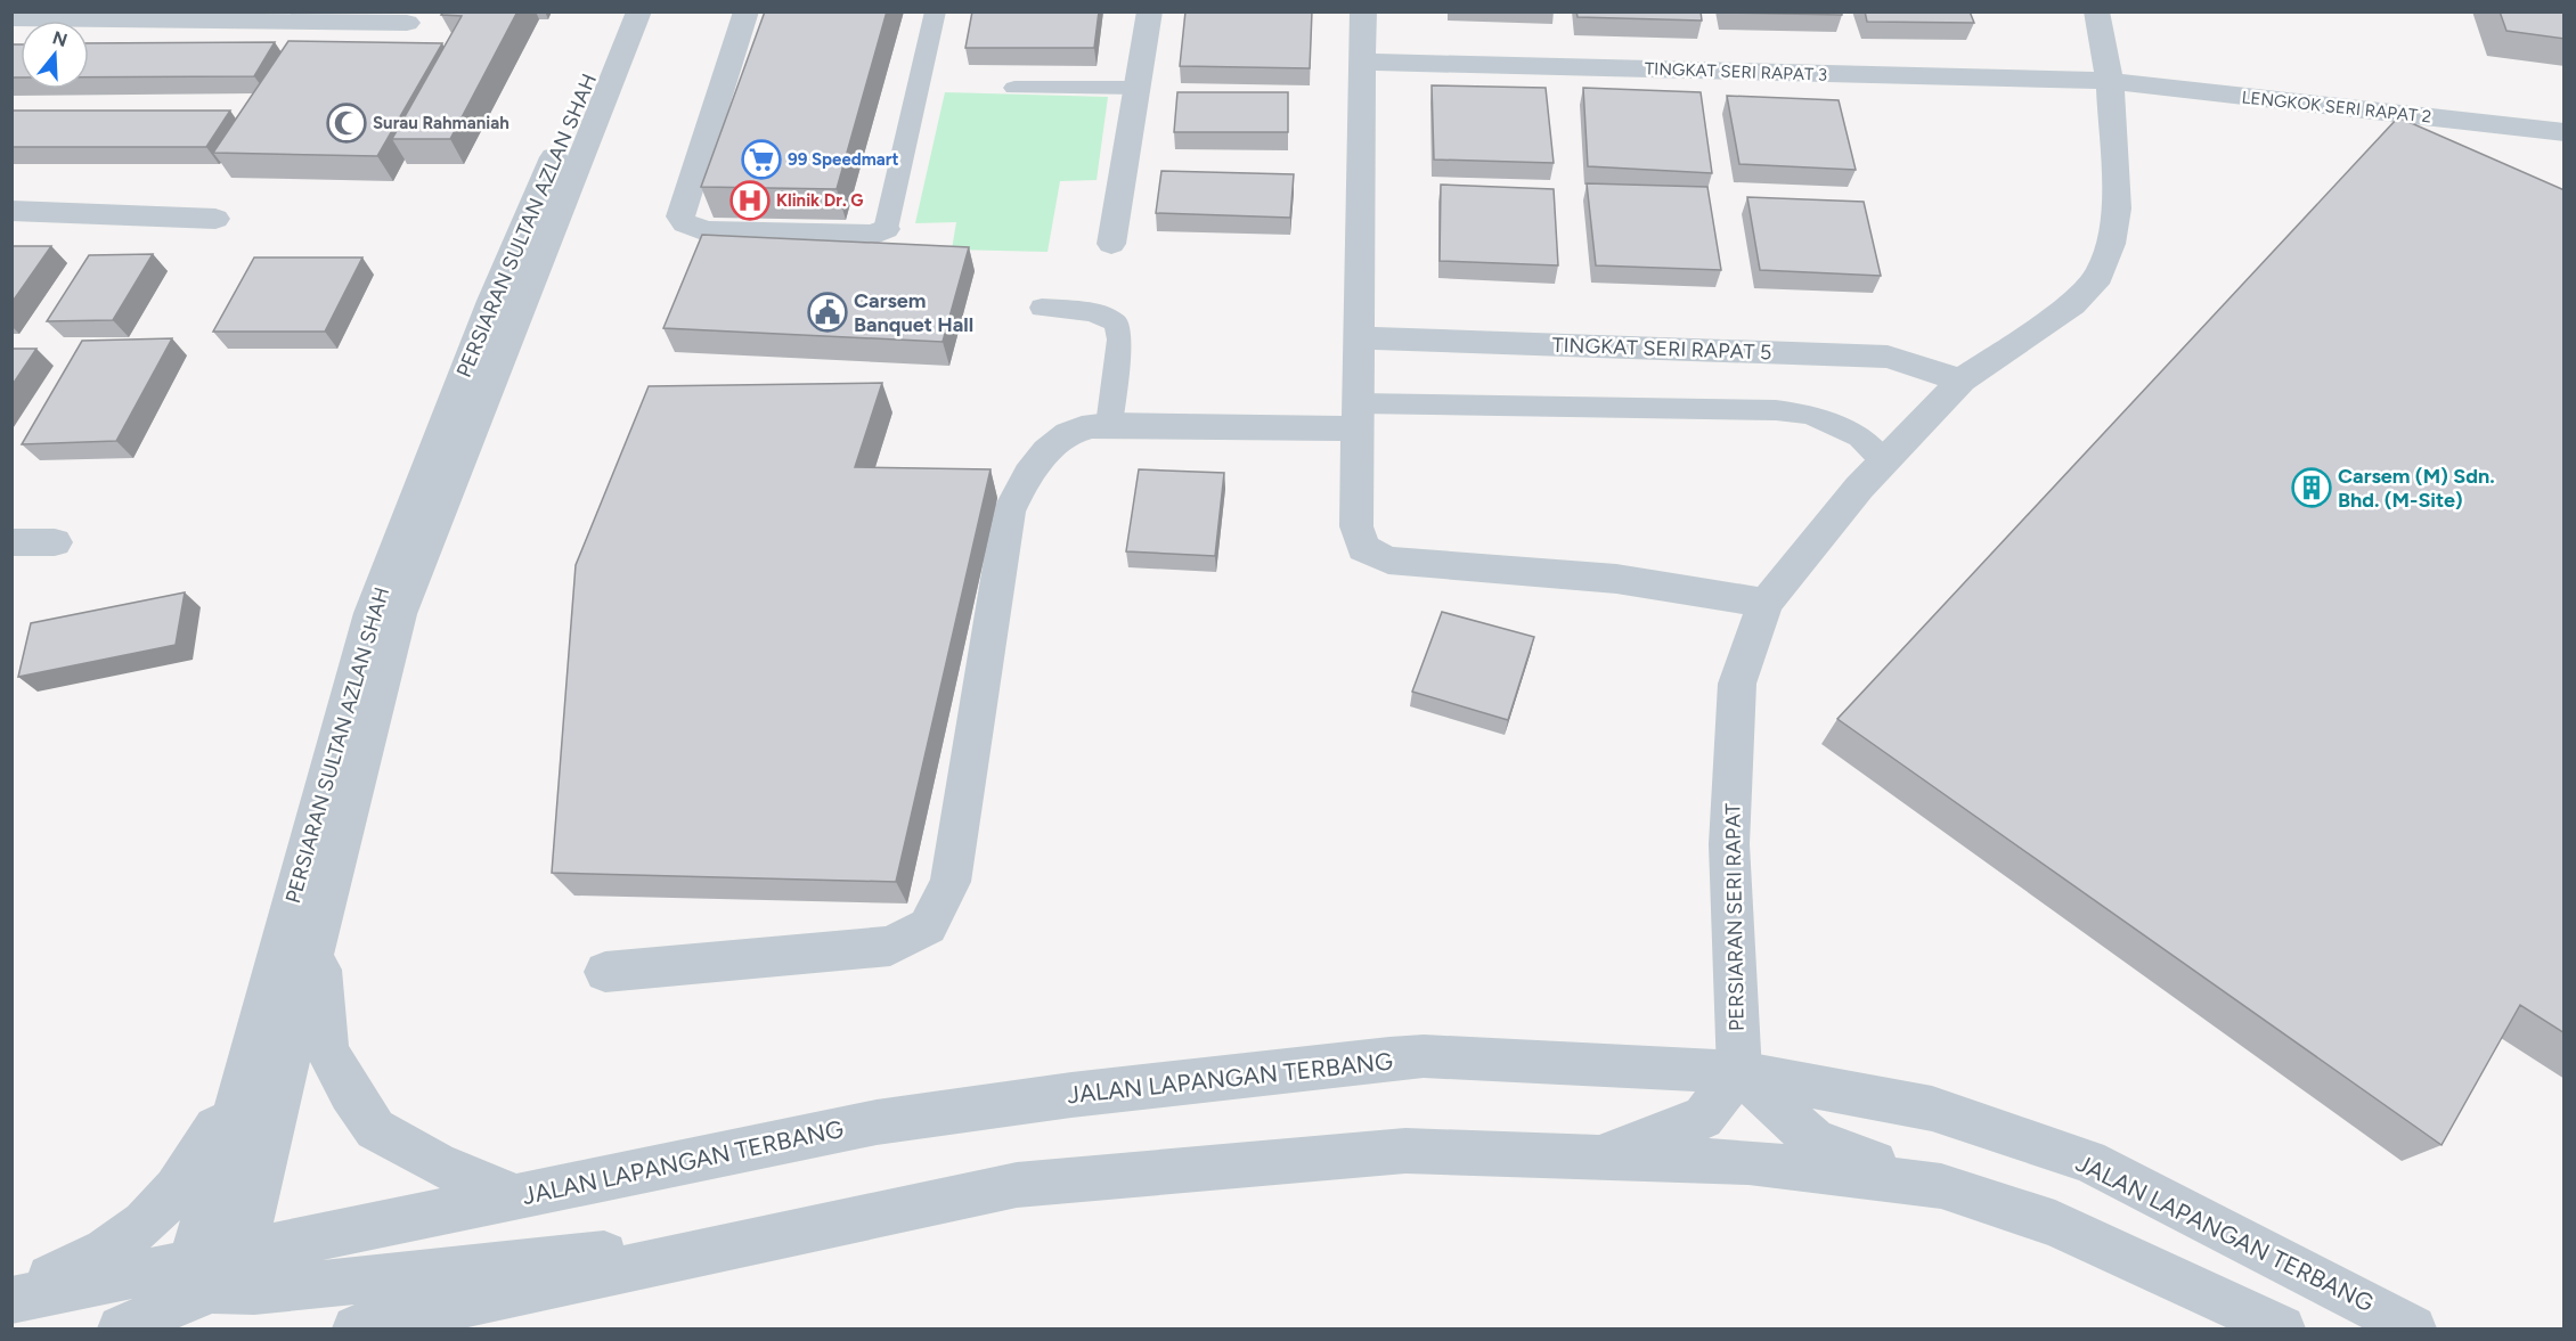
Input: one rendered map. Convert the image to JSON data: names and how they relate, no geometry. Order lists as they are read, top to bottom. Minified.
{"streets":{"street":["TINGKAT SERI RAPAT 3","LENGKOK SERI RAPAT 2","PERSIARAN SULTAN AZLAN SHAH","TINGKAT SERI RAPAT 5","PERSIARAN SERI RAPAT","JALAN LAPANGAN TERBANG"]},"crossings":[["TINGKAT SERI RAPAT 3","LENGKOK SERI RAPAT 2"],["TINGKAT SERI RAPAT 3","PERSIARAN SERI RAPAT"],["LENGKOK SERI RAPAT 2","PERSIARAN SERI RAPAT"],["PERSIARAN SULTAN AZLAN SHAH","JALAN LAPANGAN TERBANG"],["TINGKAT SERI RAPAT 5","PERSIARAN SERI RAPAT"],["PERSIARAN SERI RAPAT","JALAN LAPANGAN TERBANG"]],"places":{"mosque":["Surau Rahmaniah"],"supermarket":["99 Speedmart"],"hospital":["Klinik Dr. G"],"public building":["Carsem Banquet Hall"],"building":["Carsem (M) Sdn. Bhd. (M-Site)"]},"north":"top"}
